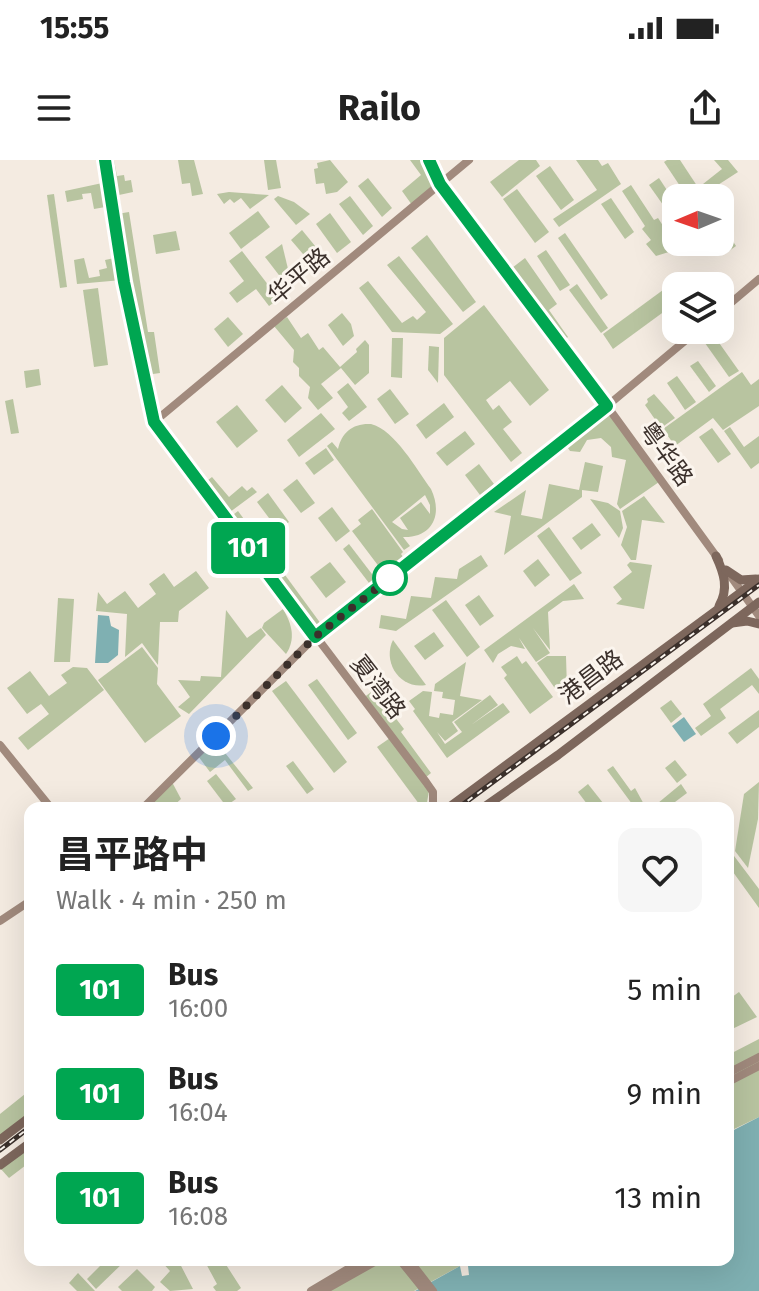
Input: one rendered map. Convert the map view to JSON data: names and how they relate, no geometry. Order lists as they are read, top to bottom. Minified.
{"streets":{"main road":["港昌路"],"street":["华平路","粤华路","夏湾路"]},"crossings":[["华平路","粤华路"],["华平路","夏湾路"],["粤华路","港昌路"]],"lines":["bus line 101"],"north":"left","page":{"status":"15:55","header":"Railo","on_map":"101","heading":["昌平路中","Walk · 4 min · 250 m"],"list":[{"mark":"101","name":"Bus","note":"16:00","value":"5 min"},{"mark":"101","name":"Bus","note":"16:04","value":"9 min"},{"mark":"101","name":"Bus","note":"16:08","value":"13 min"}]}}
